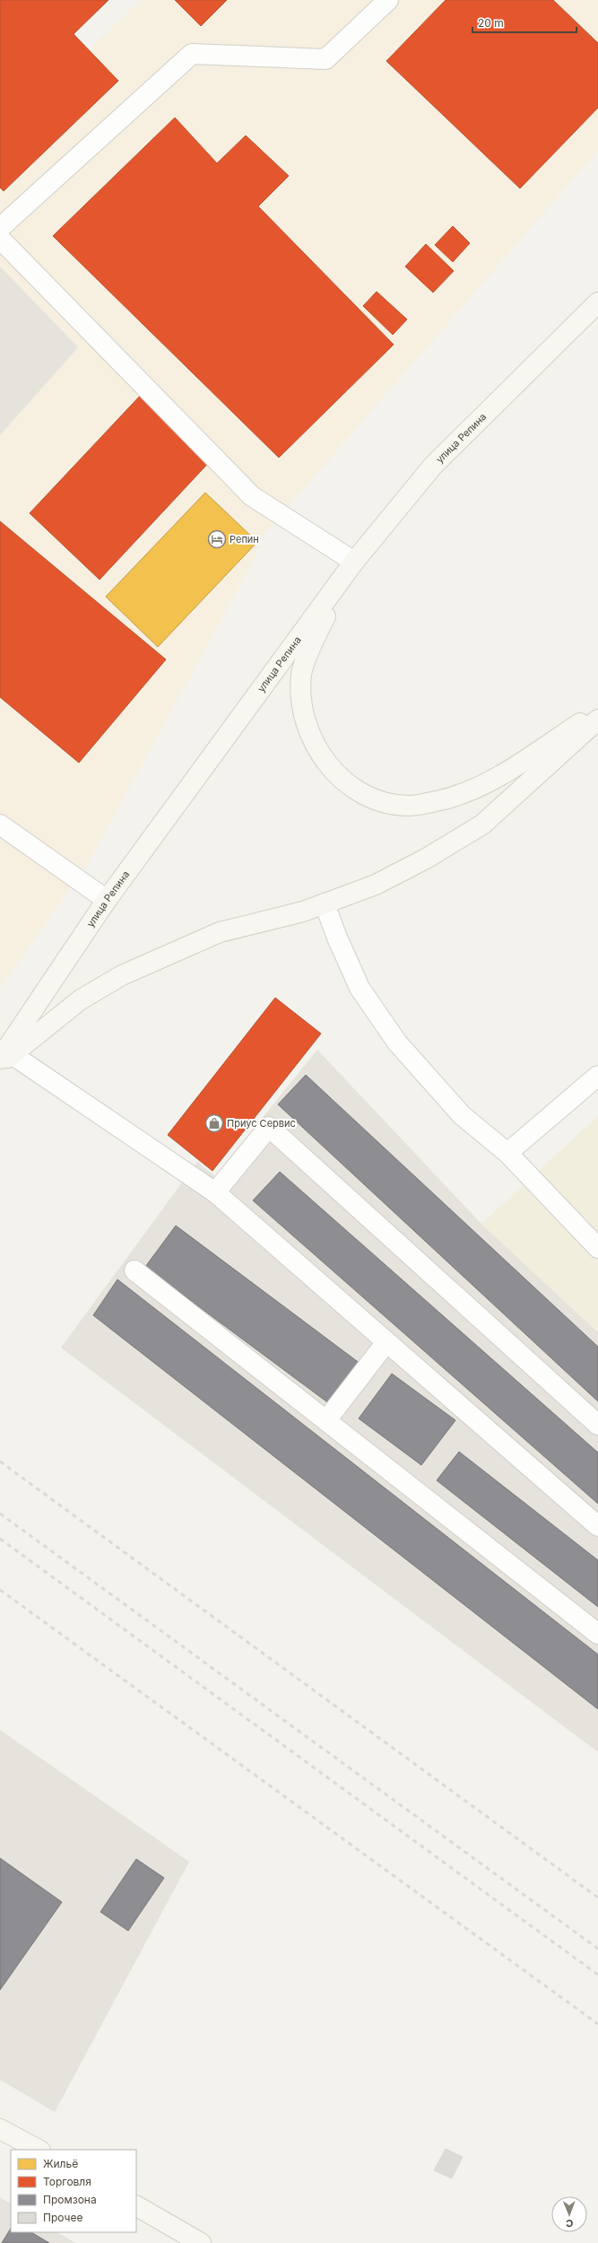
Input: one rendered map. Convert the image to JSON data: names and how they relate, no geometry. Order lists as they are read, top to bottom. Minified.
{"streets":{"street":["улица Репина"]},"places":{"hotel":["Репин"],"shop":["Приус Сервис"]},"legend":["Жильё","Торговля","Промзона","Прочее"],"scale_bar":"20 m","north":"bottom"}
